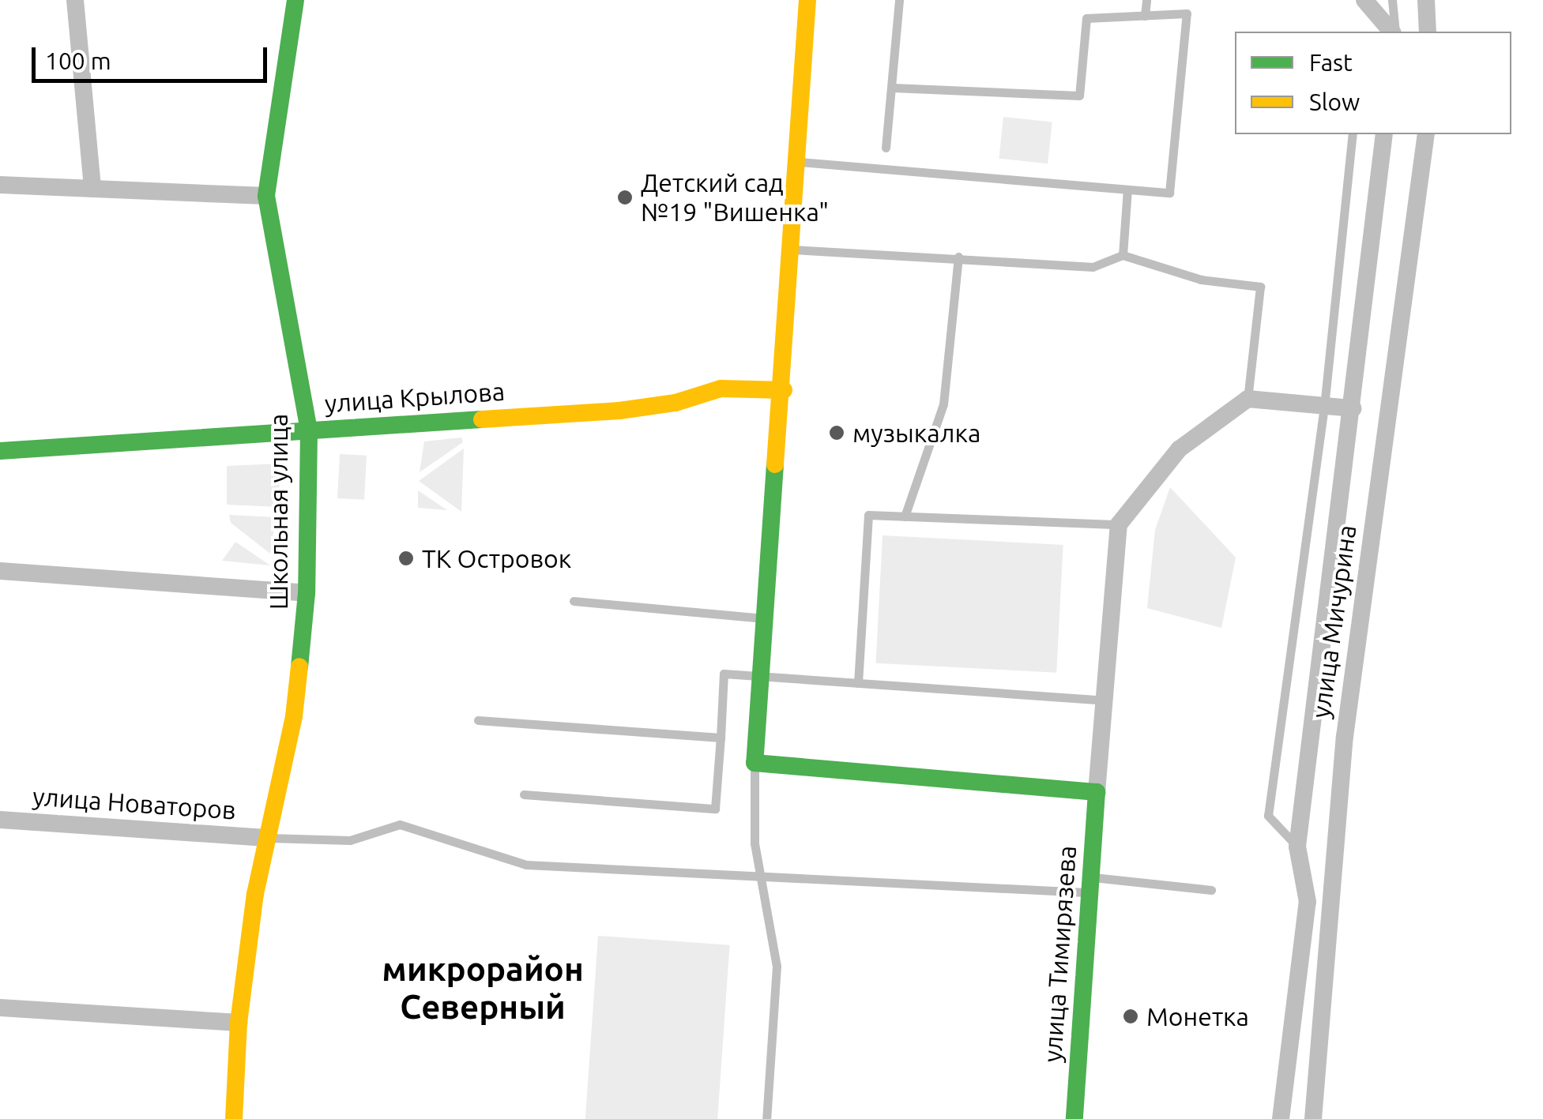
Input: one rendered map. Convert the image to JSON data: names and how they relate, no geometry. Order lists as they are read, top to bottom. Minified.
{"streets":{"street":["улица Крылова","Школьная улица","улица Мичурина","улица Новаторов","улица Тимирязева"]},"crossings":[["улица Крылова","Школьная улица"],["Школьная улица","улица Новаторов"]],"districts":["микрорайон Северный"],"places":["Детский сад №19 \"Вишенка\"","музыкалка","ТК Островок","Монетка"],"legend":["Fast","Slow"],"scale_bar":"100 m"}
